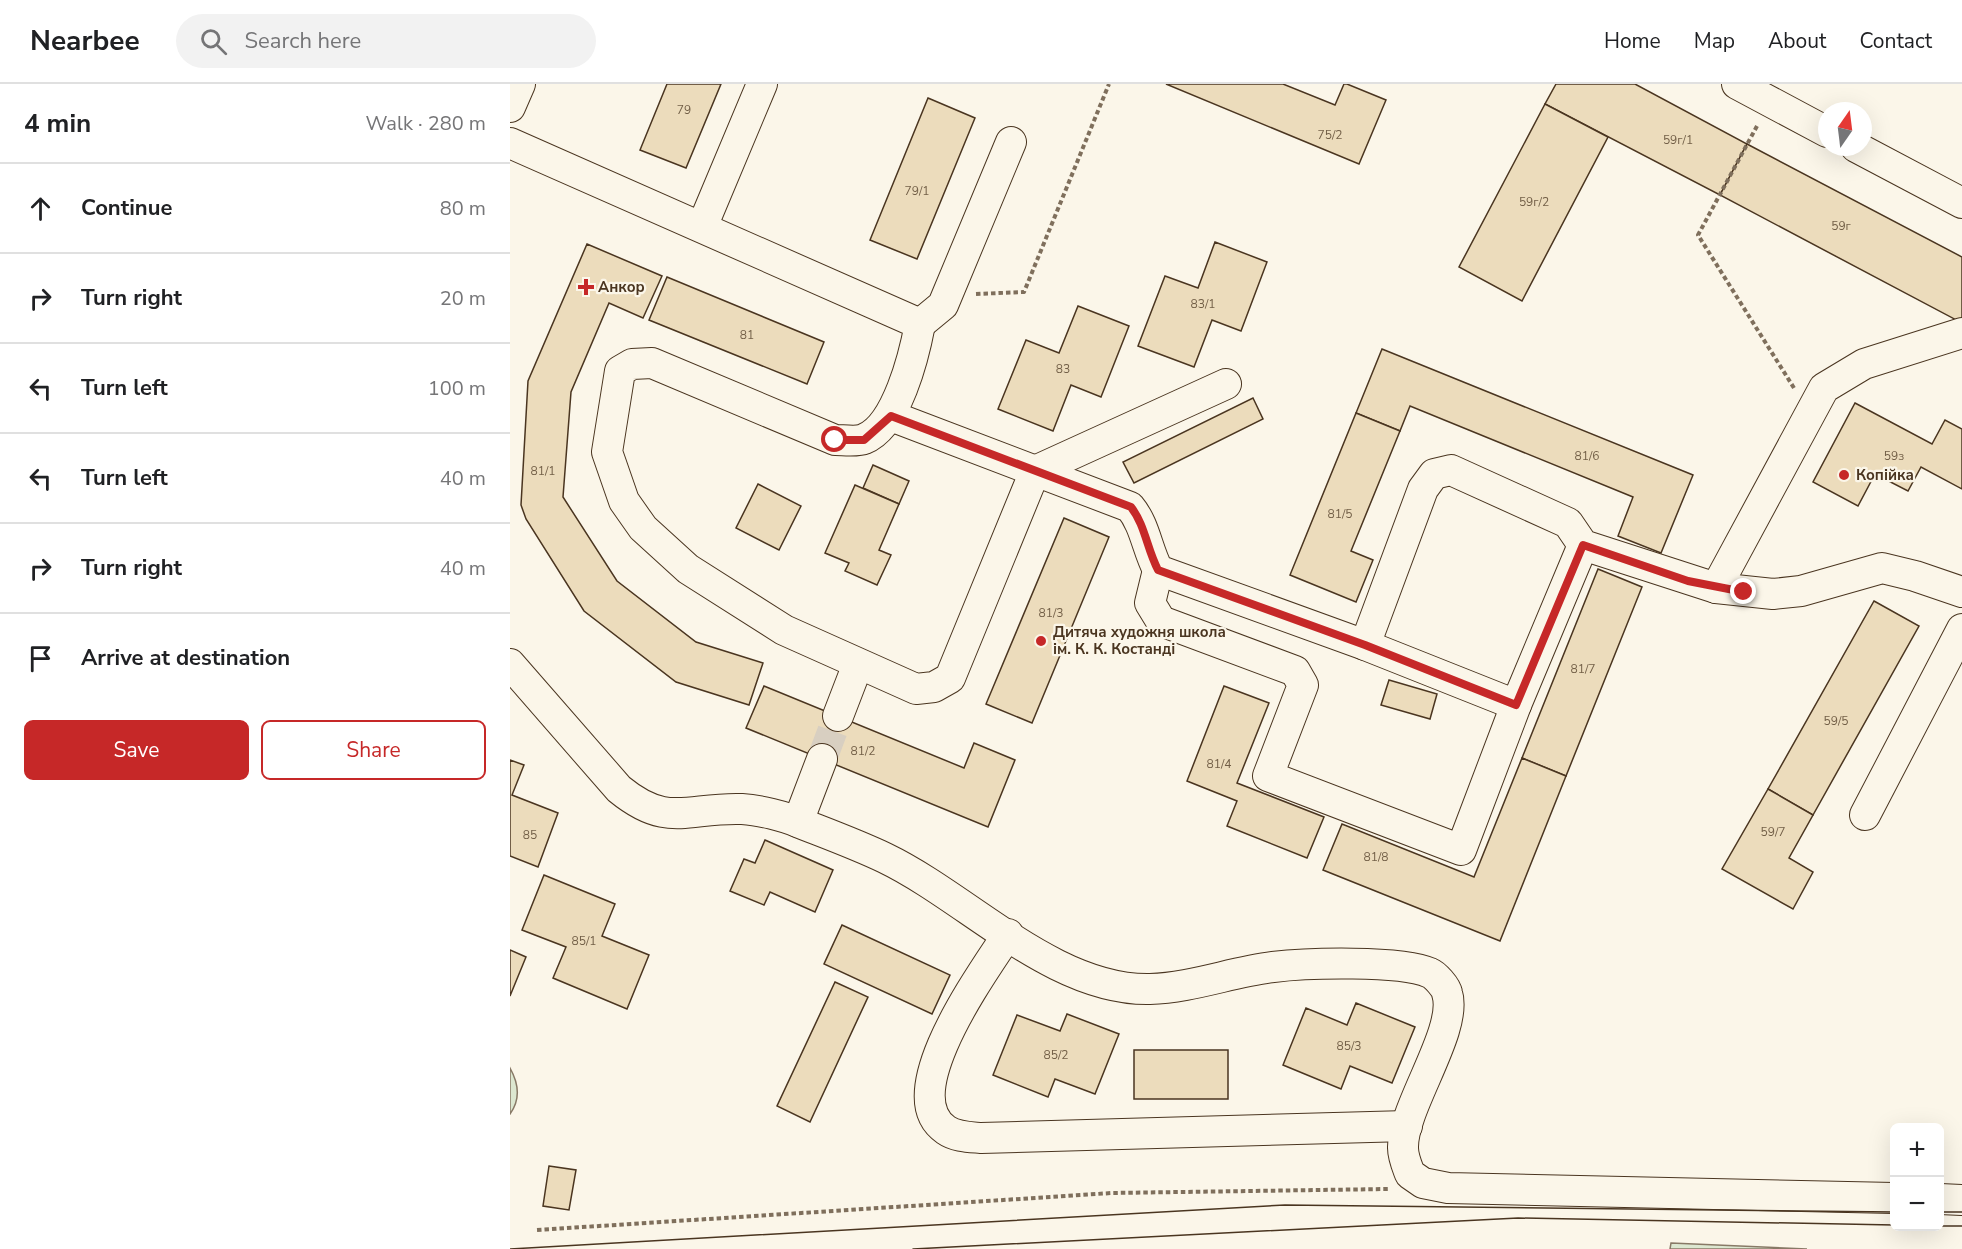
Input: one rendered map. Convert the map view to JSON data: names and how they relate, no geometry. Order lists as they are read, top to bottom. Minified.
{"places":{"health":["Анкор"],"other":["Копійка","Дитяча художня школа ім. К. К. Костанді"]},"house_numbers":["79","75/2","59г/1","79/1","59г/2","59г","83/1","81","83","81/6","59з","81/1","81/5","81/3","81/7","59/5","81/2","81/4","59/7","85","81/8","85/1","85/3","85/2"],"north":"top","page":{"header":"Nearbee","search":"Search here","nav":["Home","Map","About","Contact"],"heading":["4 min","Walk · 280 m"],"list":[["Continue","80 m"],["Turn right","20 m"],["Turn left","100 m"],["Turn left","40 m"],["Turn right","40 m"],"Arrive at destination"],"buttons":["Save","Share"],"map_buttons":["+","−"]}}
